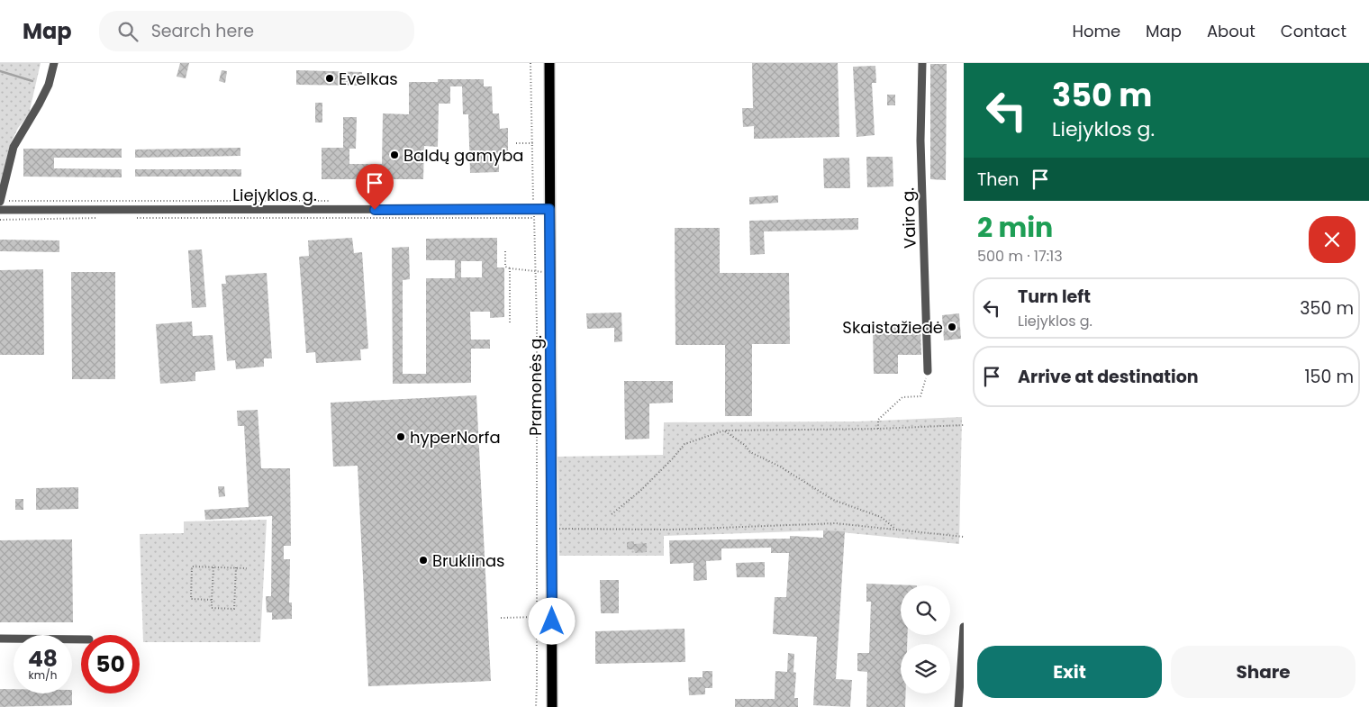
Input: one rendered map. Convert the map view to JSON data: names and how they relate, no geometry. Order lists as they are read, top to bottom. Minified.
{"streets":{"main road":["Pramonės g."],"street":["Liejyklos g.","Vairo g."]},"crossings":[["Liejyklos g.","Pramonės g."]],"places":["Evelkas","Baldų gamyba","Skaistažiedė","hyperNorfa","Bruklinas"],"page":{"header":"Map","search":"Search here","nav":["Home","Map","About","Contact"],"turn":["350 m","Liejyklos g."],"then":"Then","heading":["2 min","500 m · 17:13"],"list":[{"name":"Turn left","note":"Liejyklos g.","value":"350 m"},{"name":"Arrive at destination","value":"150 m"}],"speed":"48 km/h","limit":"50","buttons":["Exit","Share"]}}
